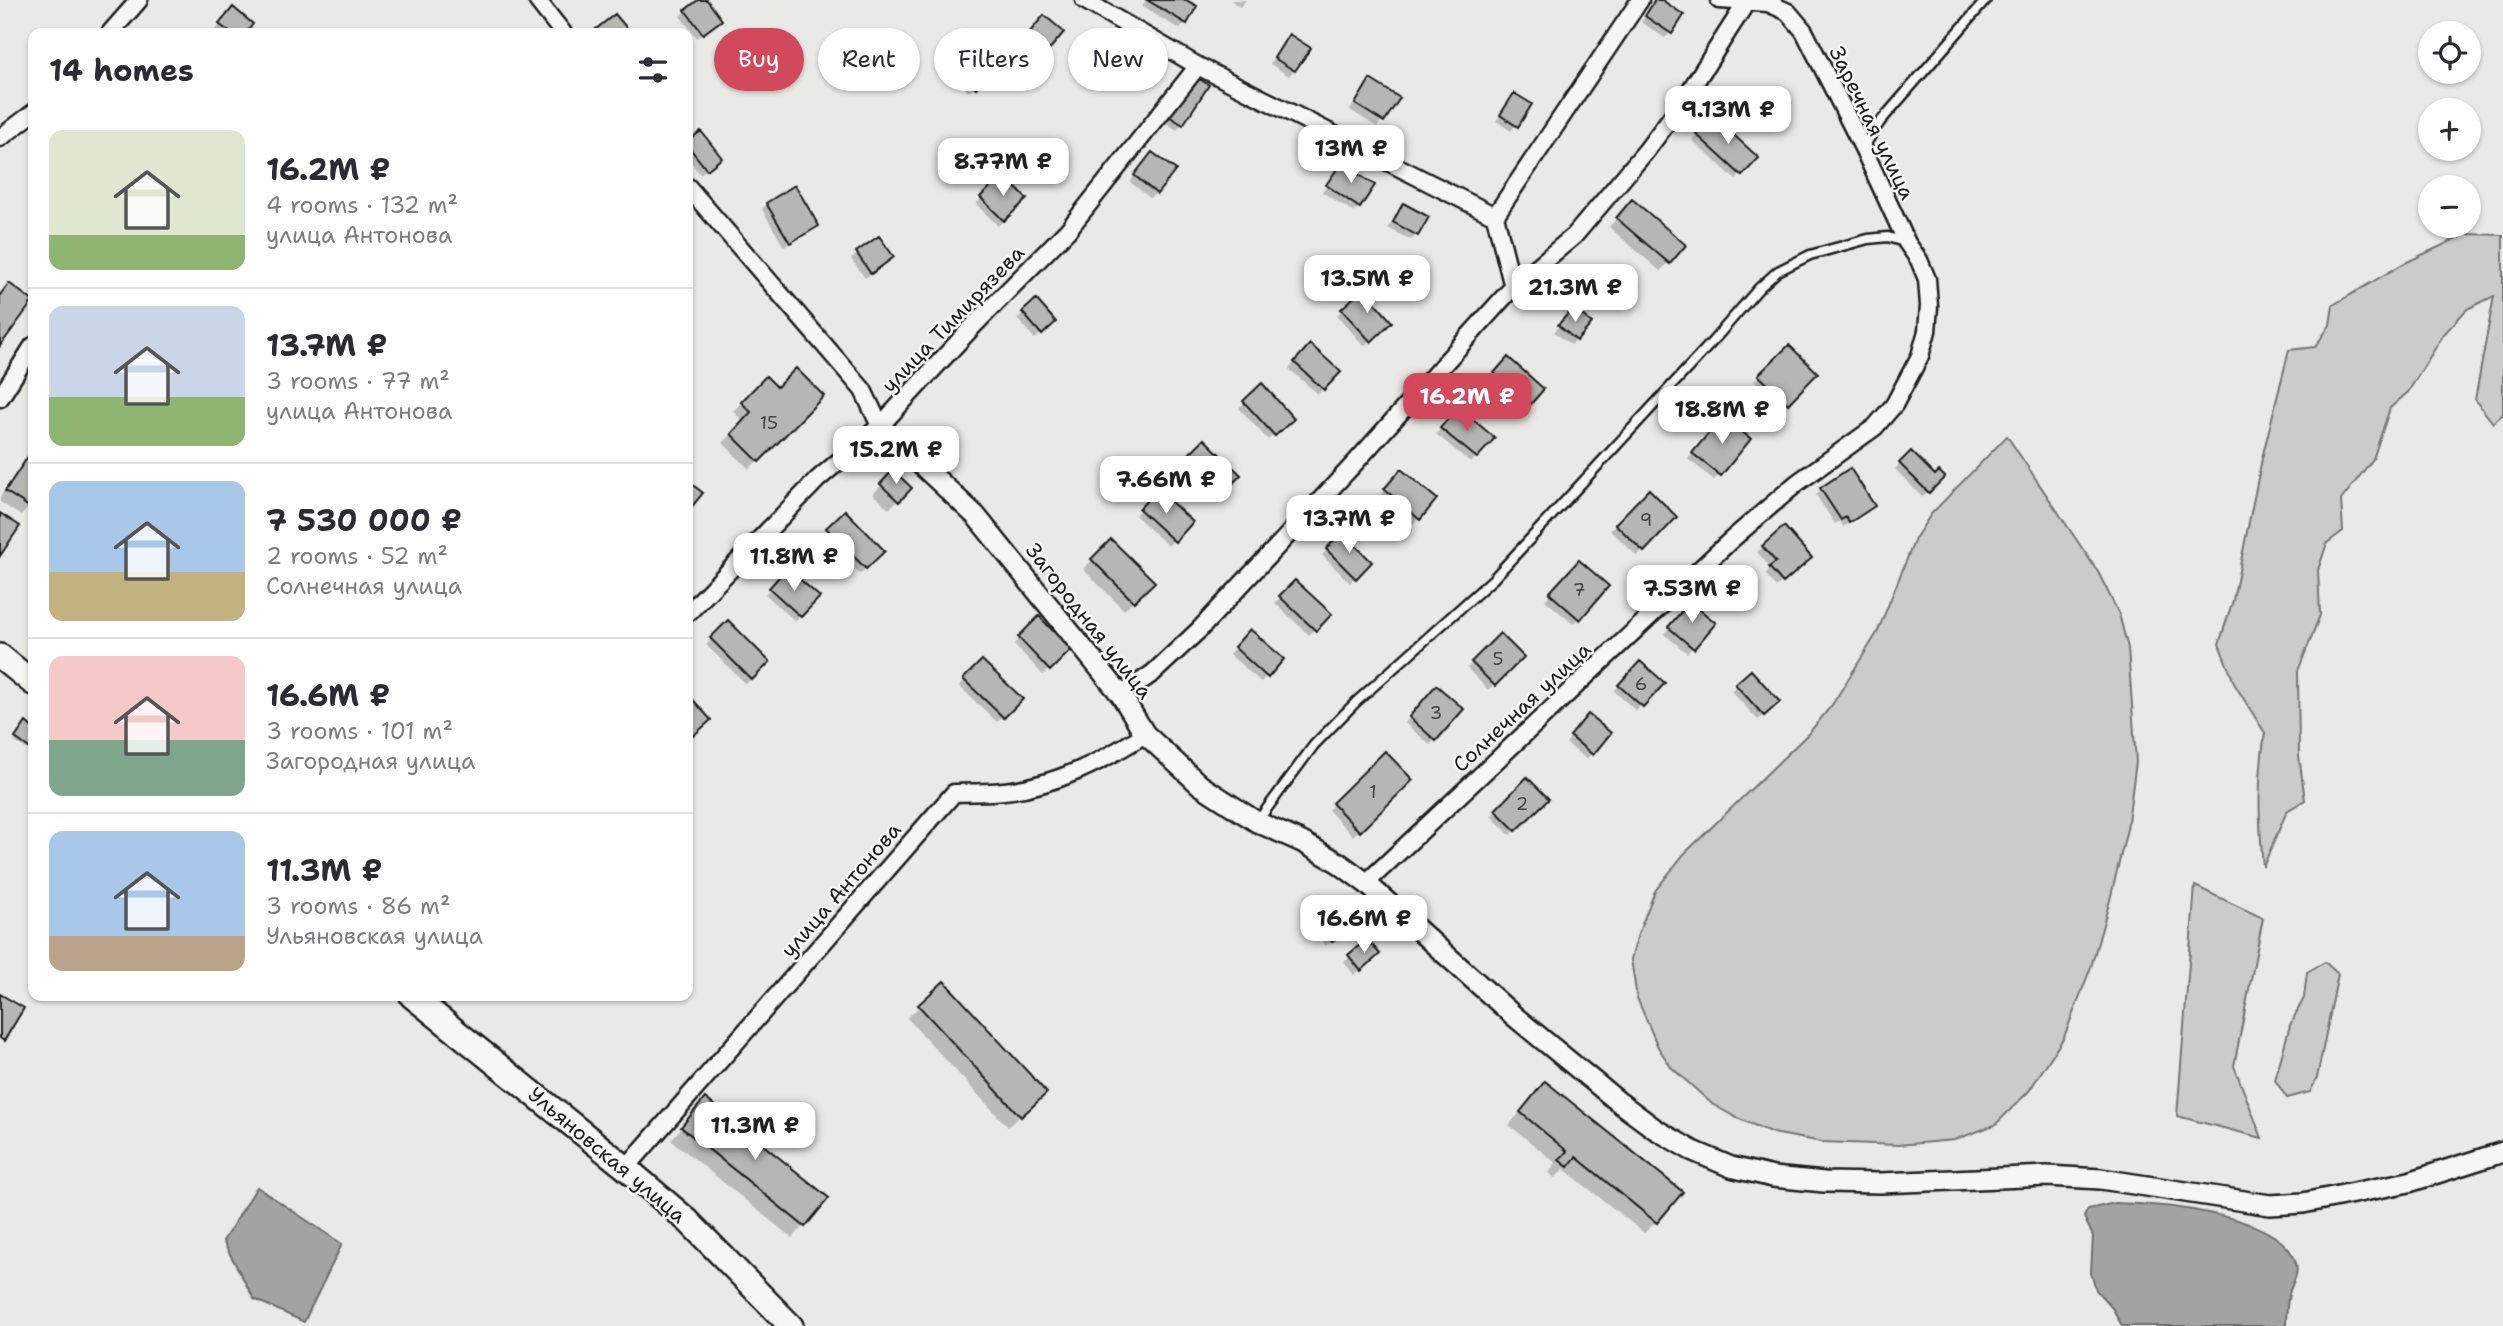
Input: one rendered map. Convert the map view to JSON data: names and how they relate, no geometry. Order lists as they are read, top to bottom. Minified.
{"streets":{"main road":["Ульяновская улица"],"street":["Заречная улица","улица Тимирязева","Загородная улица","Солнечная улица","улица Антонова"]},"crossings":[["Заречная улица","Солнечная улица"],["улица Тимирязева","Загородная улица"],["Загородная улица","Солнечная улица"],["Загородная улица","улица Антонова"],["улица Антонова","Ульяновская улица"]],"house_numbers":["15","9","7","5","6","3","1","2"],"page":{"map_buttons":["+","−"],"chip":["Buy","Rent","Filters","New"],"heading":"14 homes","price":["9.13M ₽","13M ₽","8.77M ₽","13.5M ₽","21.3M ₽","16.2M ₽","18.8M ₽","15.2M ₽","7.66M ₽","13.7M ₽","11.8M ₽","7.53M ₽","16.6M ₽","11.3M ₽"],"list":[{"name":"16.2M ₽","note":"4 rooms · 132 m² · улица Антонова"},{"name":"13.7M ₽","note":"3 rooms · 77 m² · улица Антонова"},{"name":"7 530 000 ₽","note":"2 rooms · 52 m² · Солнечная улица"},{"name":"16.6M ₽","note":"3 rooms · 101 m² · Загородная улица"},{"name":"11.3M ₽","note":"3 rooms · 86 m² · Ульяновская улица"}]}}
